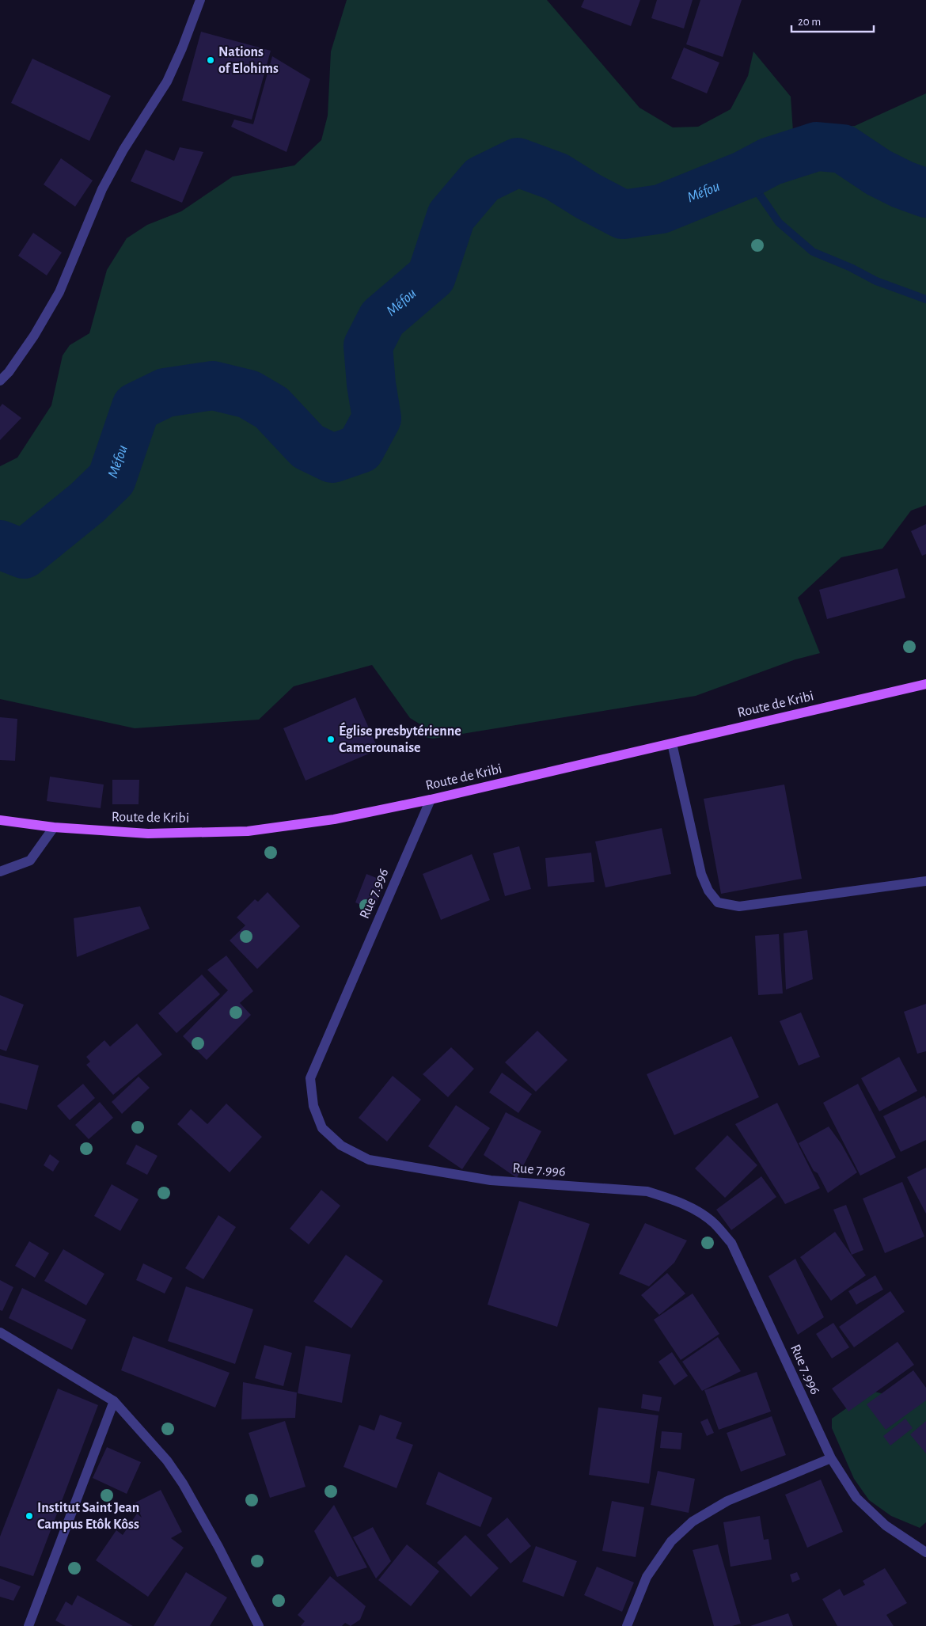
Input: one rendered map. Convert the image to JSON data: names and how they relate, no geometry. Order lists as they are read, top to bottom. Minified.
{"streets":{"main road":["Route de Kribi"],"street":["Rue 7.996"]},"crossings":[["Route de Kribi","Rue 7.996"]],"water":["Méfou"],"places":["Nations of Elohims","Église presbytérienne Camerounaise","Institut Saint Jean Campus Etôk Kôss"],"scale_bar":"20 m"}
